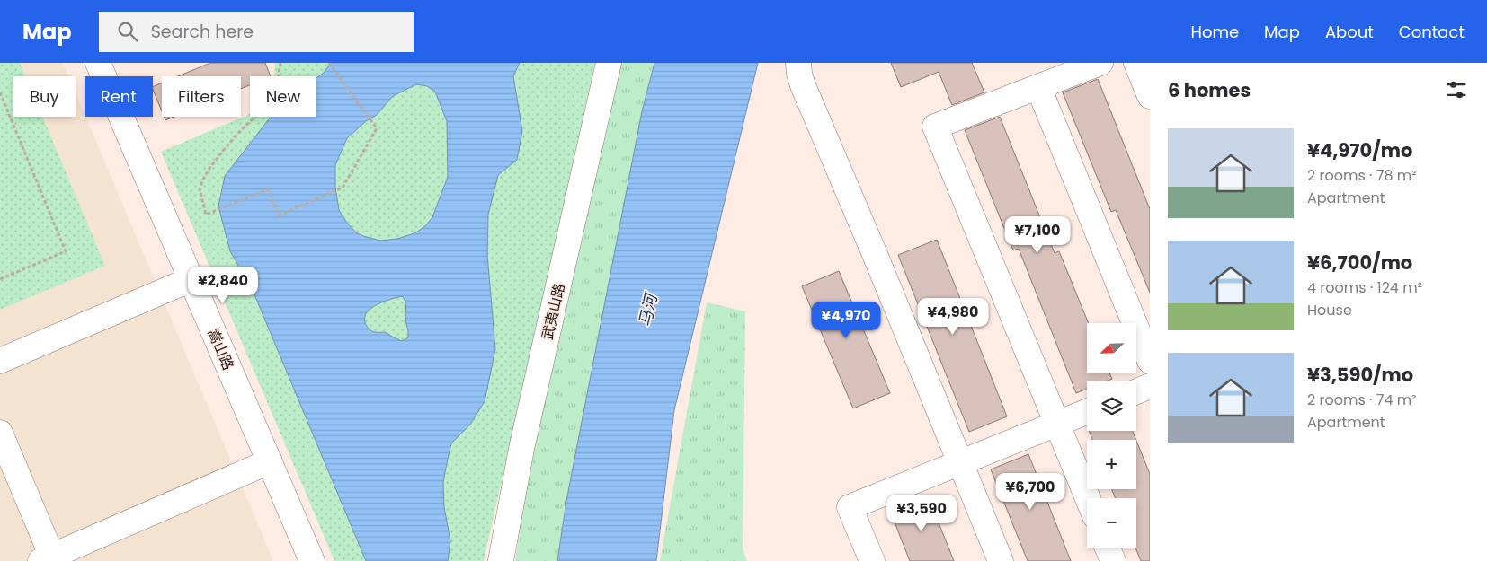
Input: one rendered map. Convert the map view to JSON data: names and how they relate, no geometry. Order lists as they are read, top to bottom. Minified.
{"streets":{"street":["武夷山路","嵩山路"]},"water":["马河"],"north":"bottom left","page":{"header":"Map","search":"Search here","nav":["Home","Map","About","Contact"],"heading":"6 homes","chip":["Buy","Rent","Filters","New"],"list":[{"name":"¥4,970/mo","note":"2 rooms · 78 m² · Apartment"},{"name":"¥6,700/mo","note":"4 rooms · 124 m² · House"},{"name":"¥3,590/mo","note":"2 rooms · 74 m² · Apartment"}],"price":["¥7,100","¥2,840","¥4,980","¥4,970","¥6,700","¥3,590"],"map_buttons":["+","−"]}}
